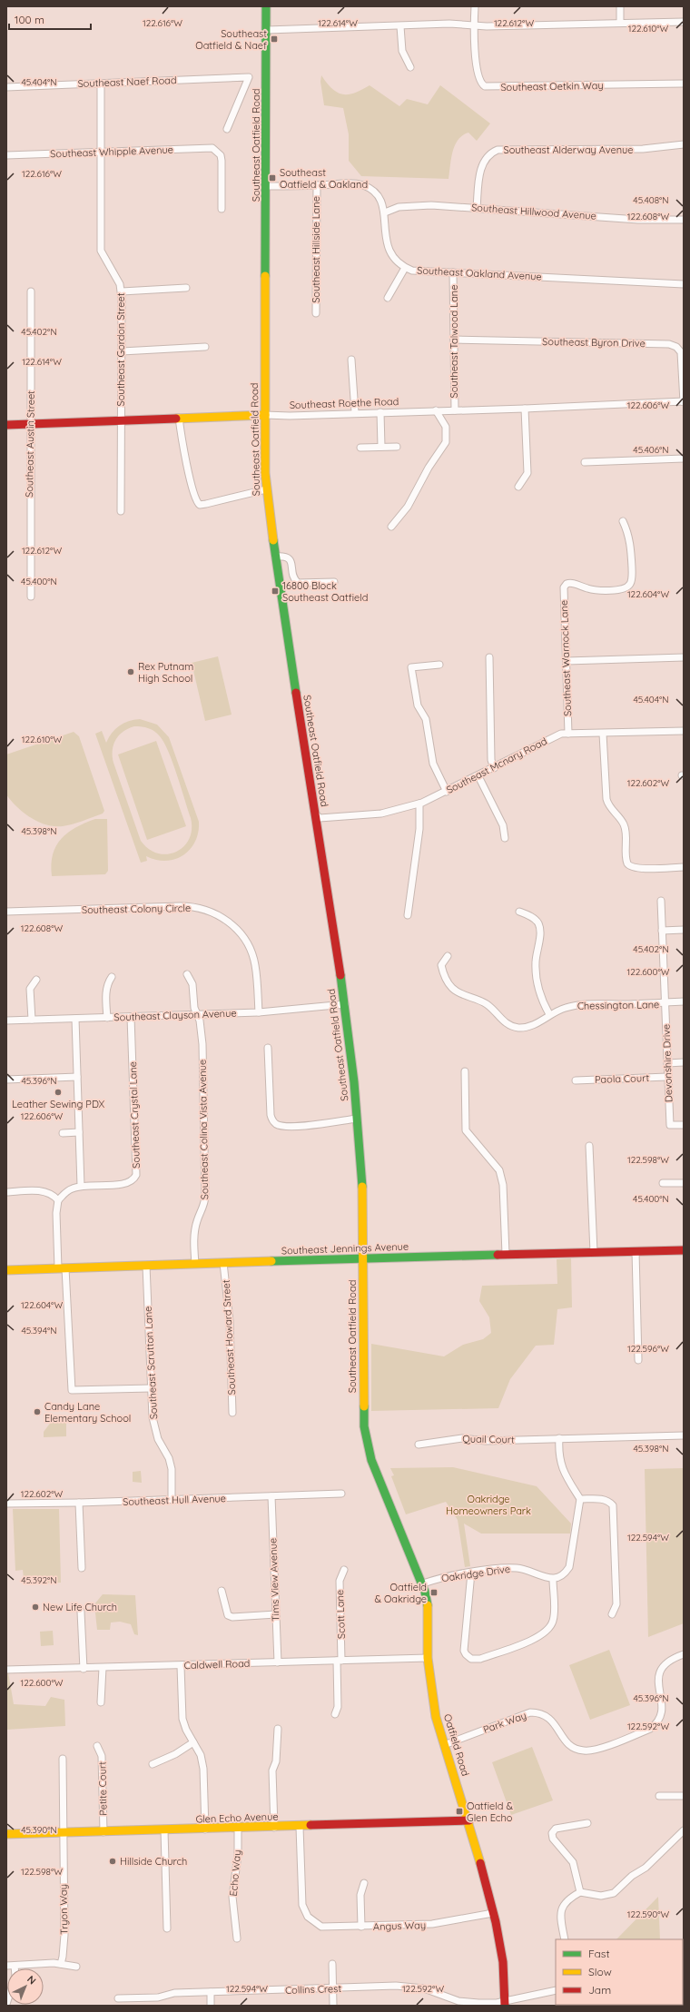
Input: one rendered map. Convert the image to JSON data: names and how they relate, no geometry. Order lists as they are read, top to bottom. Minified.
{"streets":{"main road":["Southeast Oatfield Road","Southeast Roethe Road","Southeast Jennings Avenue","Oatfield Road","Glen Echo Avenue"],"street":["Southeast Naef Road","Southeast Oetkin Way","Southeast Alderway Avenue","Southeast Whipple Avenue","Southeast Hillwood Avenue","Southeast Hillside Lane","Southeast Oakland Avenue","Southeast Talwood Lane","Southeast Byron Drive","Southeast Gordon Street","Southeast Austin Street","Southeast Warnock Lane","Southeast Mcnary Road","Southeast Colony Circle","Chessington Lane","Southeast Clayson Avenue","Devonshire Drive","Paola Court","Southeast Crystal Lane","Southeast Colina Vista Avenue","Southeast Howard Street","Southeast Scrutton Lane","Quail Court","Southeast Hull Avenue","Oakridge Drive","Tims View Avenue","Scott Lane","Caldwell Road","Park Way","Petite Court","Echo Way","Tryon Way","Angus Way","Collins Crest"]},"crossings":[["Southeast Naef Road","Southeast Gordon Street"],["Southeast Oatfield Road","Southeast Oakland Avenue"],["Southeast Oatfield Road","Southeast Roethe Road"],["Southeast Oatfield Road","Southeast Mcnary Road"],["Southeast Oatfield Road","Southeast Clayson Avenue"],["Southeast Oatfield Road","Southeast Jennings Avenue"],["Southeast Oatfield Road","Oatfield Road"],["Southeast Alderway Avenue","Southeast Hillwood Avenue"],["Southeast Whipple Avenue","Southeast Gordon Street"],["Southeast Hillwood Avenue","Southeast Oakland Avenue"],["Southeast Hillside Lane","Southeast Oakland Avenue"],["Southeast Oakland Avenue","Southeast Talwood Lane"],["Southeast Talwood Lane","Southeast Byron Drive"],["Southeast Talwood Lane","Southeast Roethe Road"],["Southeast Byron Drive","Southeast Roethe Road"],["Southeast Gordon Street","Southeast Roethe Road"],["Southeast Roethe Road","Southeast Austin Street"],["Southeast Warnock Lane","Southeast Mcnary Road"],["Southeast Colony Circle","Southeast Clayson Avenue"],["Chessington Lane","Devonshire Drive"],["Southeast Clayson Avenue","Southeast Crystal Lane"],["Southeast Clayson Avenue","Southeast Colina Vista Avenue"],["Devonshire Drive","Paola Court"],["Southeast Colina Vista Avenue","Southeast Jennings Avenue"],["Southeast Jennings Avenue","Southeast Howard Street"],["Southeast Jennings Avenue","Southeast Scrutton Lane"],["Southeast Scrutton Lane","Southeast Hull Avenue"],["Southeast Hull Avenue","Tims View Avenue"],["Oakridge Drive","Oatfield Road"],["Tims View Avenue","Caldwell Road"],["Scott Lane","Caldwell Road"],["Caldwell Road","Oatfield Road"],["Park Way","Oatfield Road"],["Oatfield Road","Glen Echo Avenue"],["Oatfield Road","Angus Way"],["Oatfield Road","Collins Crest"],["Petite Court","Glen Echo Avenue"],["Glen Echo Avenue","Echo Way"],["Glen Echo Avenue","Tryon Way"],["Glen Echo Avenue","Angus Way"]],"parks":["Oakridge Homeowners Park"],"places":{"transit":["Southeast Oatfield & Naef","Southeast Oatfield & Oakland","16800 Block Southeast Oatfield","Oatfield & Oakridge","Oatfield & Glen Echo"],"other":["Rex Putnam High School","Leather Sewing PDX","Candy Lane Elementary School","New Life Church","Hillside Church"]},"legend":["Fast","Slow","Jam"],"scale_bar":"100 m","north":"top right","coordinates":["122.616°W","122.612°W","122.614°W","122.610°W","45.404°N","45.408°N","122.608°W","45.402°N","122.606°W","45.406°N","45.400°N","122.604°W","122.602°W","45.398°N","122.600°W","45.396°N","122.598°W","45.394°N","122.596°W","122.594°W","45.392°N","122.592°W","45.390°N","122.590°W"]}
